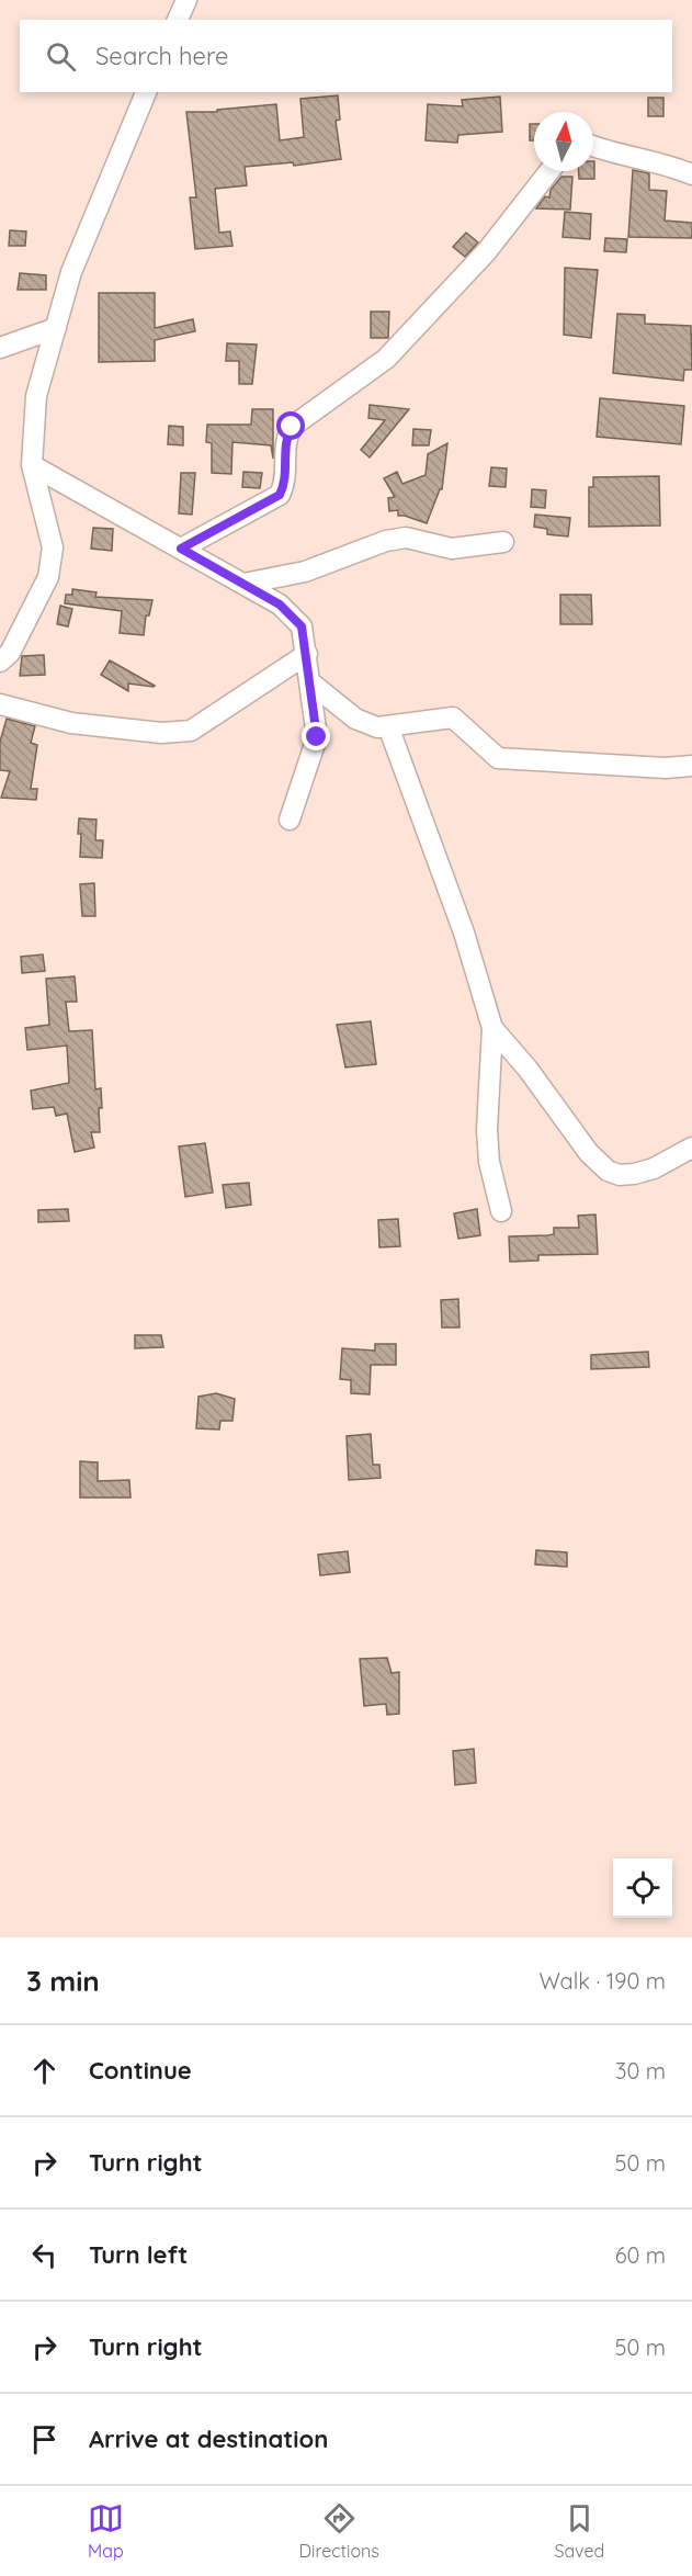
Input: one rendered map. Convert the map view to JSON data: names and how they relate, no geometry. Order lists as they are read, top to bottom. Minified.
{"north":"top","page":{"search":"Search here","heading":["3 min","Walk · 190 m"],"list":[["Continue","30 m"],["Turn right","50 m"],["Turn left","60 m"],["Turn right","50 m"],"Arrive at destination"],"nav":["Map","Directions","Saved"]}}
